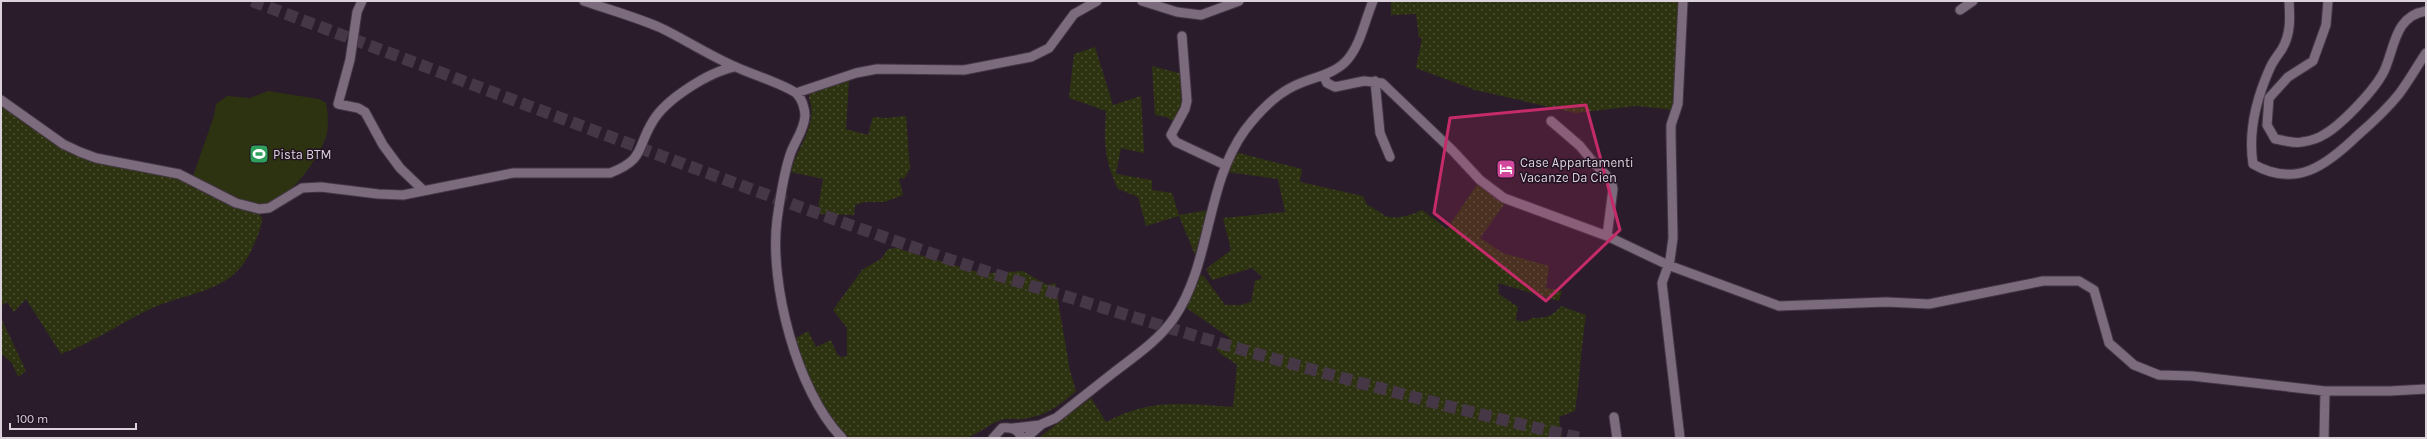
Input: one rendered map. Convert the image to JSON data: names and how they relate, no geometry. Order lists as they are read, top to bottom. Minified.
{"places":{"sports":["Pista BTM"],"hotel":["Case Appartamenti Vacanze Da Cien"]},"scale_bar":"100 m"}
